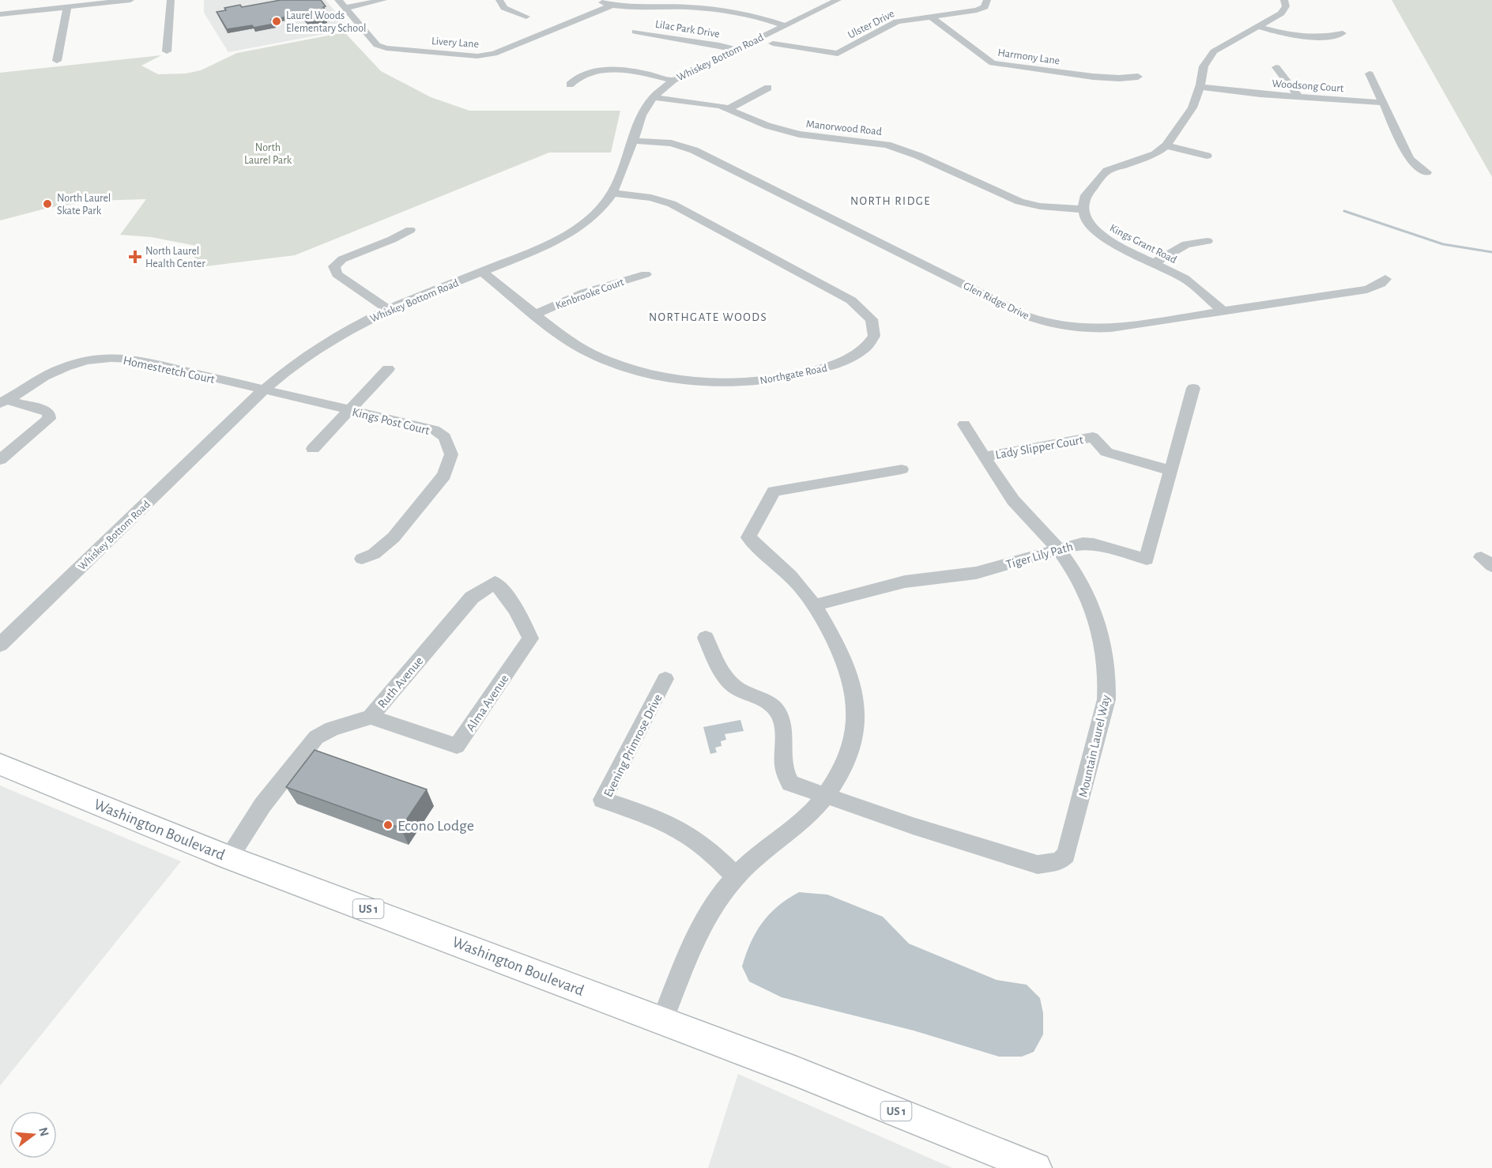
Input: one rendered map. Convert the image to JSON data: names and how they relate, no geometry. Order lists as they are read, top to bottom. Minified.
{"streets":{"main road":["Washington Boulevard","US 1"],"street":["Ulster Drive","Lilac Park Drive","Livery Lane","Harmony Lane","Whiskey Bottom Road","Woodsong Court","Manorwood Road","Kings Grant Road","Kenbrooke Court","Glen Ridge Drive","Homestretch Court","Northgate Road","Kings Post Court","Lady Slipper Court","Tiger Lily Path","Ruth Avenue","Alma Avenue","Evening Primrose Drive","Mountain Laurel Way"]},"crossings":[["Ulster Drive","Harmony Lane"],["Lilac Park Drive","Whiskey Bottom Road"],["Whiskey Bottom Road","Manorwood Road"],["Whiskey Bottom Road","Glen Ridge Drive"],["Whiskey Bottom Road","Homestretch Court"],["Whiskey Bottom Road","Northgate Road"],["Whiskey Bottom Road","Kings Post Court"],["Manorwood Road","Kings Grant Road"],["Kings Grant Road","Glen Ridge Drive"],["Kenbrooke Court","Northgate Road"],["Homestretch Court","Kings Post Court"],["Lady Slipper Court","Tiger Lily Path"],["Lady Slipper Court","Mountain Laurel Way"],["Tiger Lily Path","Mountain Laurel Way"],["Ruth Avenue","Alma Avenue"],["Ruth Avenue","Washington Boulevard"]],"districts":["NORTH RIDGE","NORTHGATE WOODS"],"parks":["North Laurel Park"],"places":{"other":["Laurel Woods Elementary School","North Laurel Skate Park","Econo Lodge"],"health":["North Laurel Health Center"]},"north":"right"}
